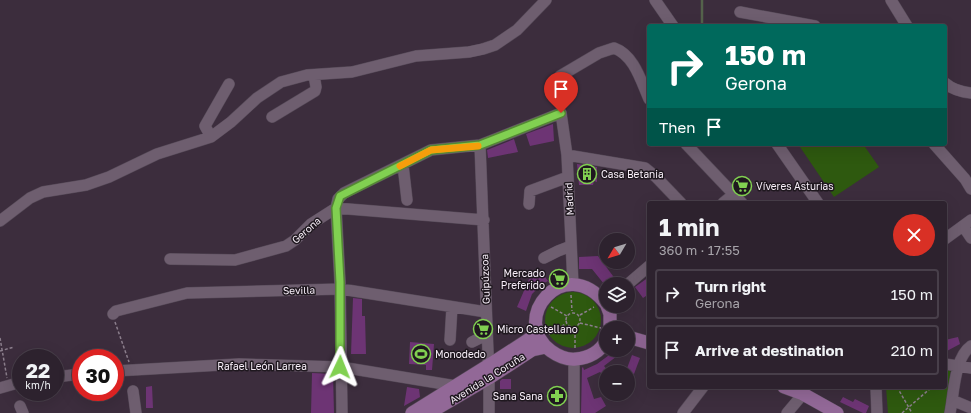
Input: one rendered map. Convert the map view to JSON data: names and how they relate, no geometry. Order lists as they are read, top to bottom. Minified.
{"streets":{"main road":["Avenida la Coruña"],"street":["Madrid","Gerona","Guipúzcoa","Sevilla","Rafael León Larrea"]},"crossings":[["Madrid","Gerona"],["Gerona","Guipúzcoa"],["Guipúzcoa","Sevilla"],["Guipúzcoa","Avenida la Coruña"],["Rafael León Larrea","Avenida la Coruña"]],"places":{"building":["Casa Betania"],"supermarket":["Víveres Asturias","Mercado Preferido","Micro Castellano"],"sports":["Monodedo"],"pharmacy":["Sana Sana"]},"north":"bottom left","page":{"turn":["150 m","Gerona"],"then":"Then","heading":["1 min","360 m · 17:55"],"map_buttons":["+","−"],"list":[{"name":"Turn right","note":"Gerona","value":"150 m"},{"name":"Arrive at destination","value":"210 m"}],"speed":"22 km/h","limit":"30"}}
